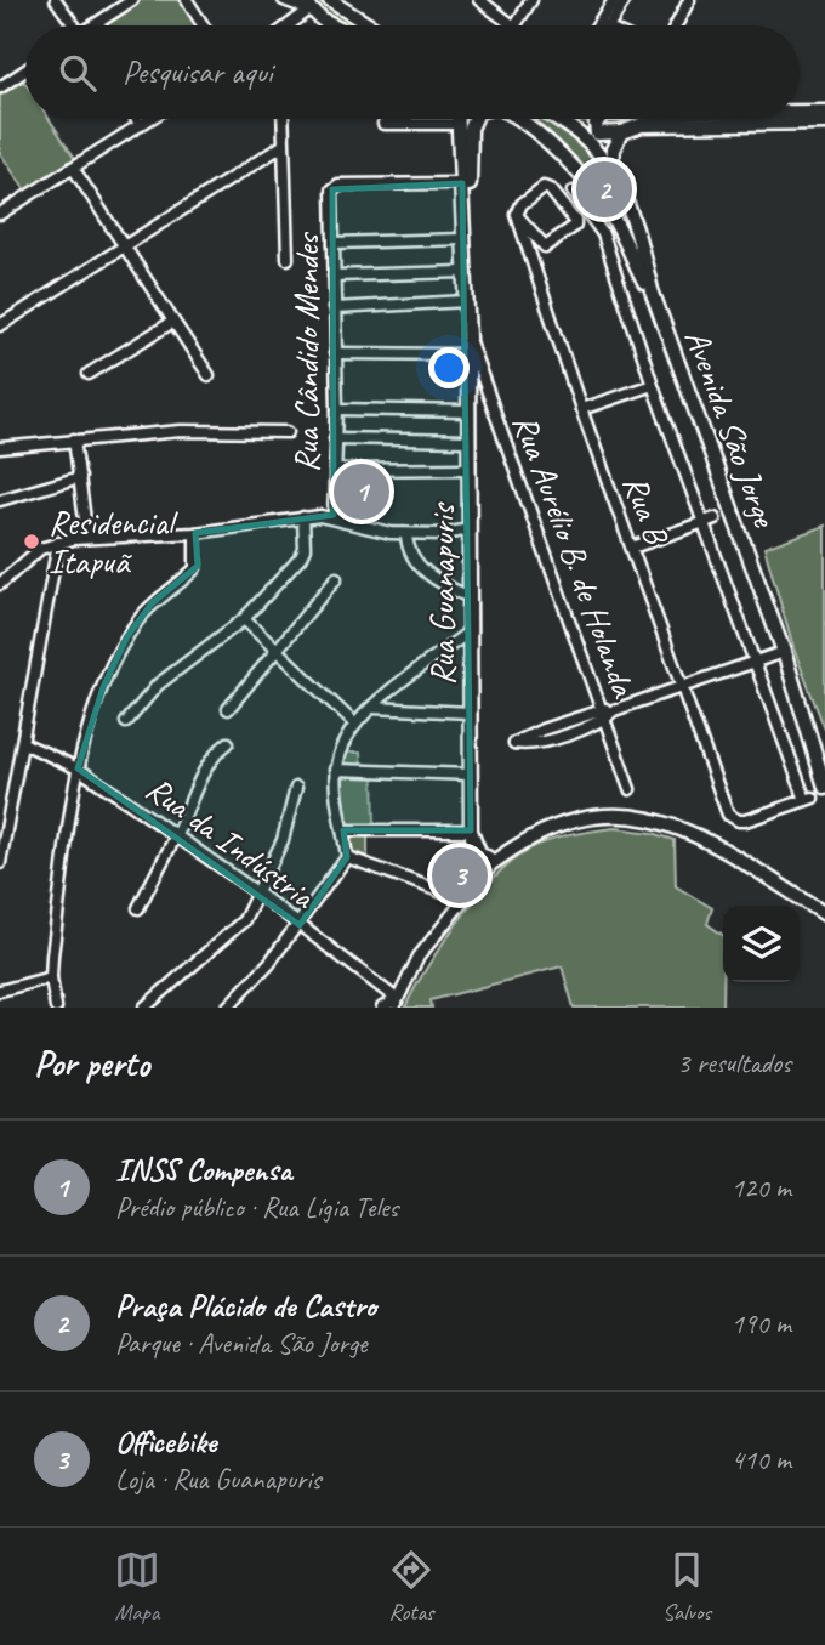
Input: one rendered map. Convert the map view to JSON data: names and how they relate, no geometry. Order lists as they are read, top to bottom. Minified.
{"streets":{"main road":["Avenida São Jorge","Rua Guanapuris"],"street":["Rua Cândido Mendes","Rua B","Rua Aurélio B. de Holanda","Rua da Indústria"]},"crossings":[["Rua Cândido Mendes","Rua Guanapuris"],["Rua Aurélio B. de Holanda","Rua Guanapuris"]],"places":["Residencial Itapuã"],"page":{"search":"Pesquisar aqui","pins":["2","1","3"],"heading":["Por perto","3 resultados"],"list":[{"mark":"1","name":"INSS Compensa","note":"Prédio público · Rua Lígia Teles","value":"120 m"},{"mark":"2","name":"Praça Plácido de Castro","note":"Parque · Avenida São Jorge","value":"190 m"},{"mark":"3","name":"Officebike","note":"Loja · Rua Guanapuris","value":"410 m"}],"nav":["Mapa","Rotas","Salvos"]}}
